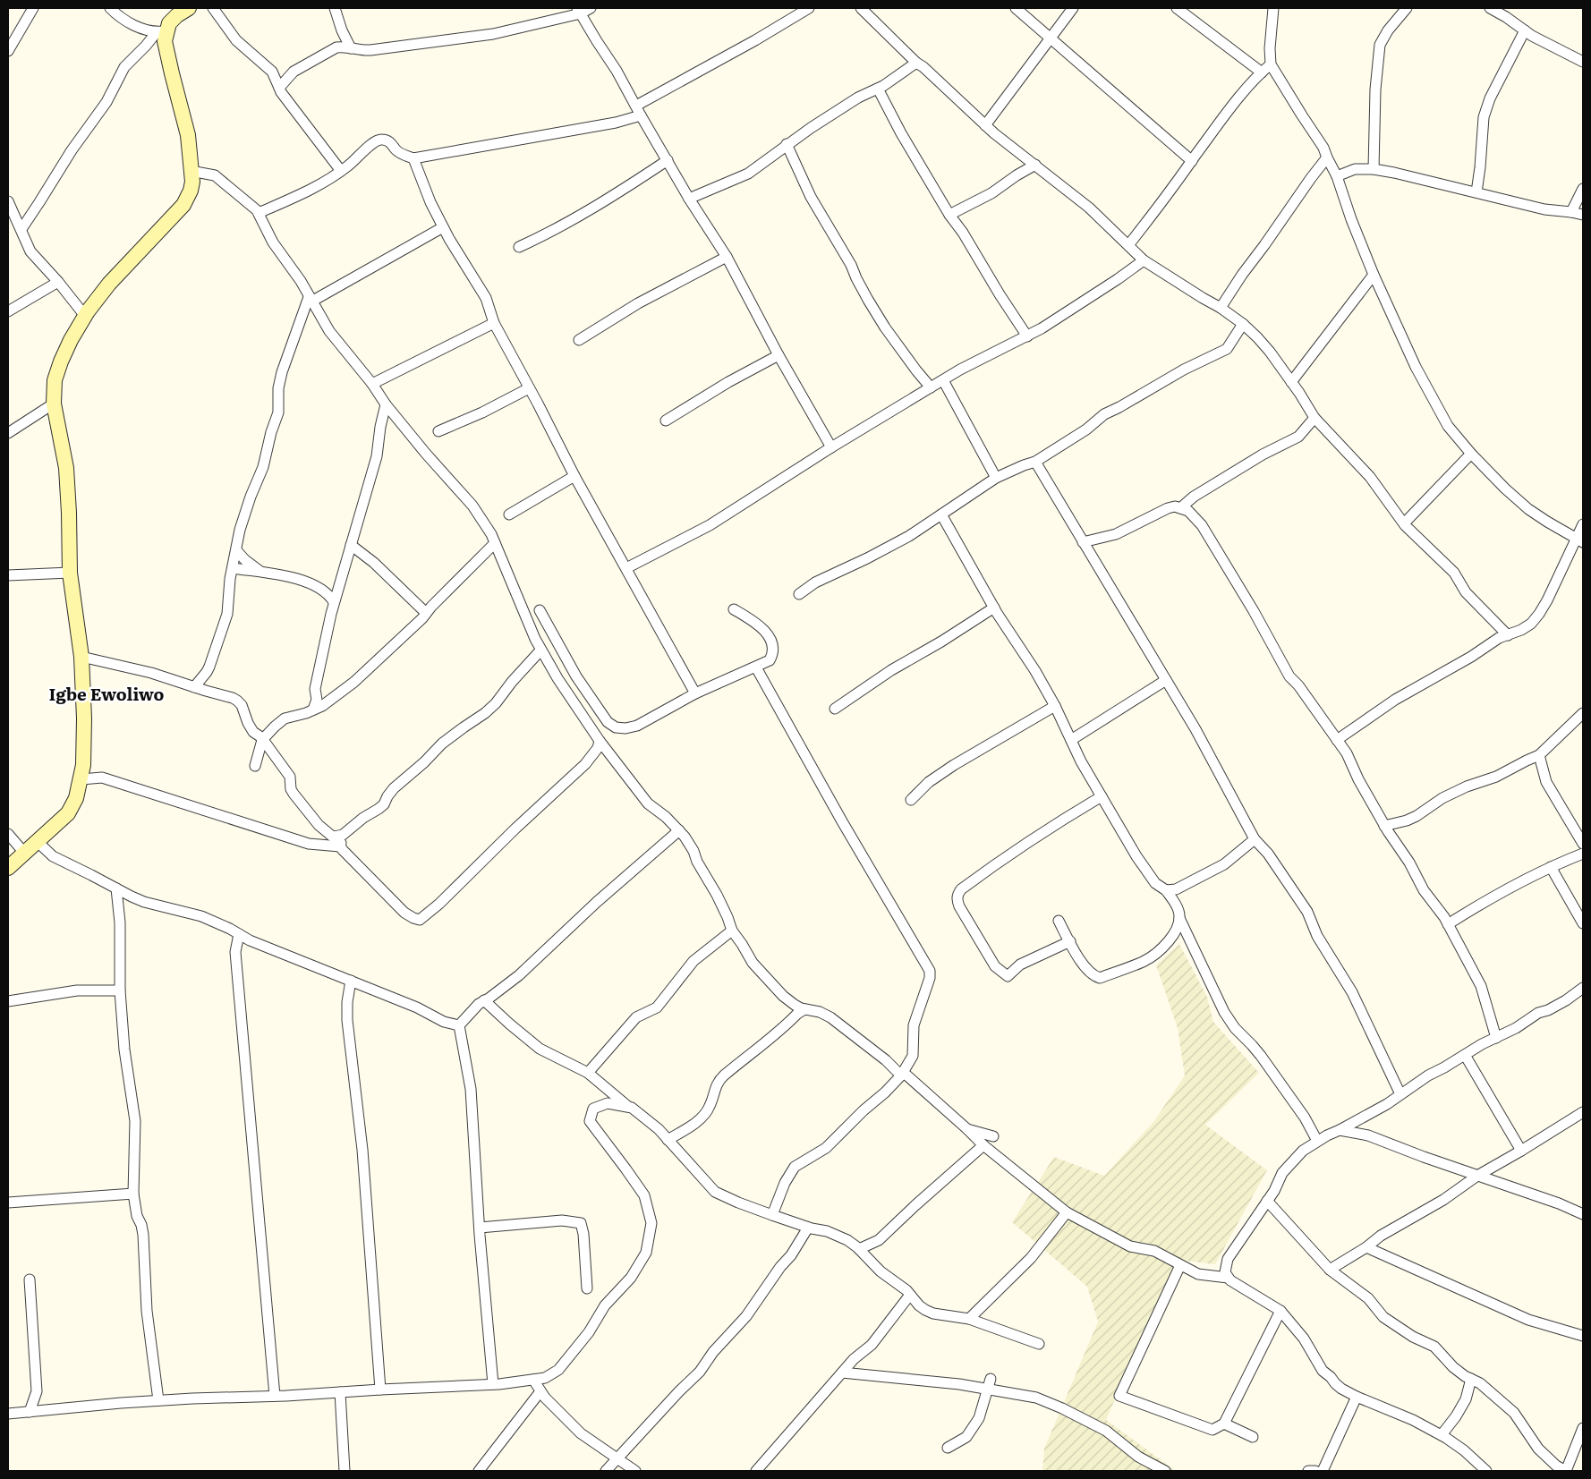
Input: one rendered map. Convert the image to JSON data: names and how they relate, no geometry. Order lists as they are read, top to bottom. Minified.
{"districts":["Igbe Ewoliwo"]}
